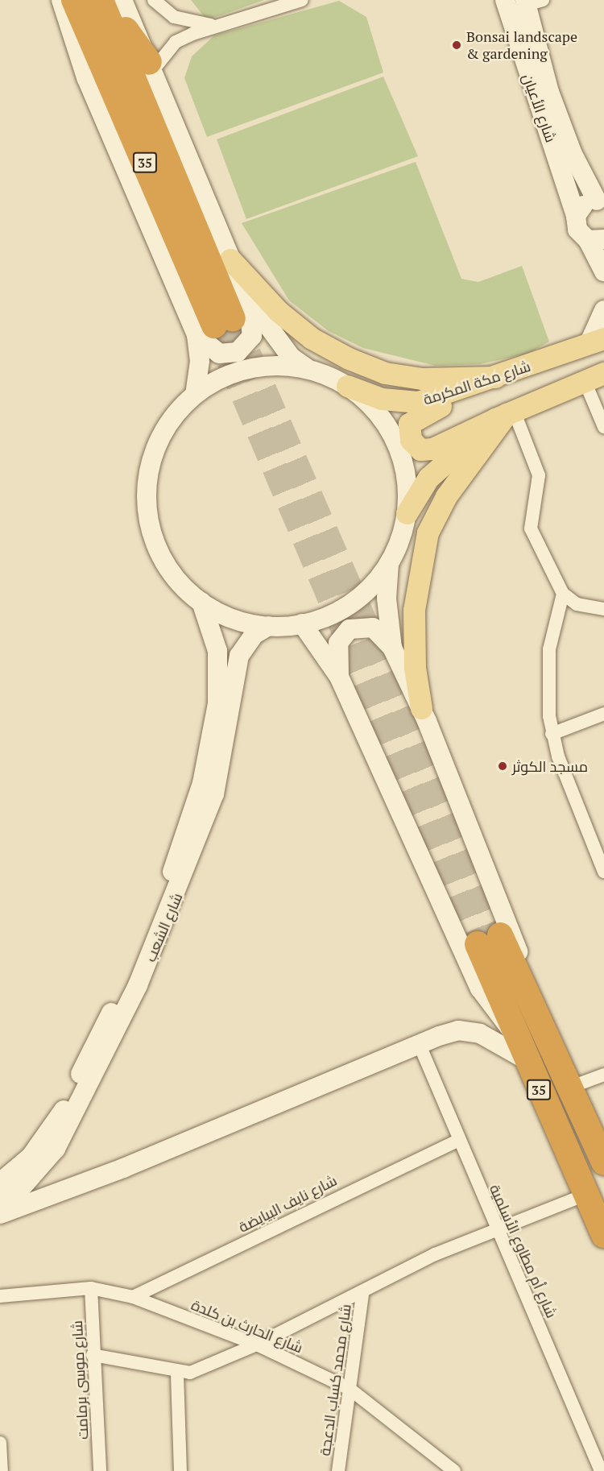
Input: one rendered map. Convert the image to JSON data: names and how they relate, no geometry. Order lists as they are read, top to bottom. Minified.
{"streets":{"highway":["35"],"main road":["شارع مكة المكرمة"],"street":["شارع الأعيان","شارع الشعب","شارع نايف البيايضة","شارع أم مطاوع الأسلمية","شارع الحارث بن كلدة","شارع موسى برمامت","شارع محمد كساب الدعجة"]},"crossings":[["35","شارع محمد كساب الدعجة"],["شارع نايف البيايضة","شارع أم مطاوع الأسلمية"],["شارع نايف البيايضة","شارع الحارث بن كلدة"],["شارع أم مطاوع الأسلمية","شارع محمد كساب الدعجة"],["شارع الحارث بن كلدة","شارع موسى برمامت"],["شارع الحارث بن كلدة","شارع محمد كساب الدعجة"],["شارع موسى برمامت","شارع محمد كساب الدعجة"]],"places":["Bonsai landscape & gardening","مسجد الكوثر"]}
